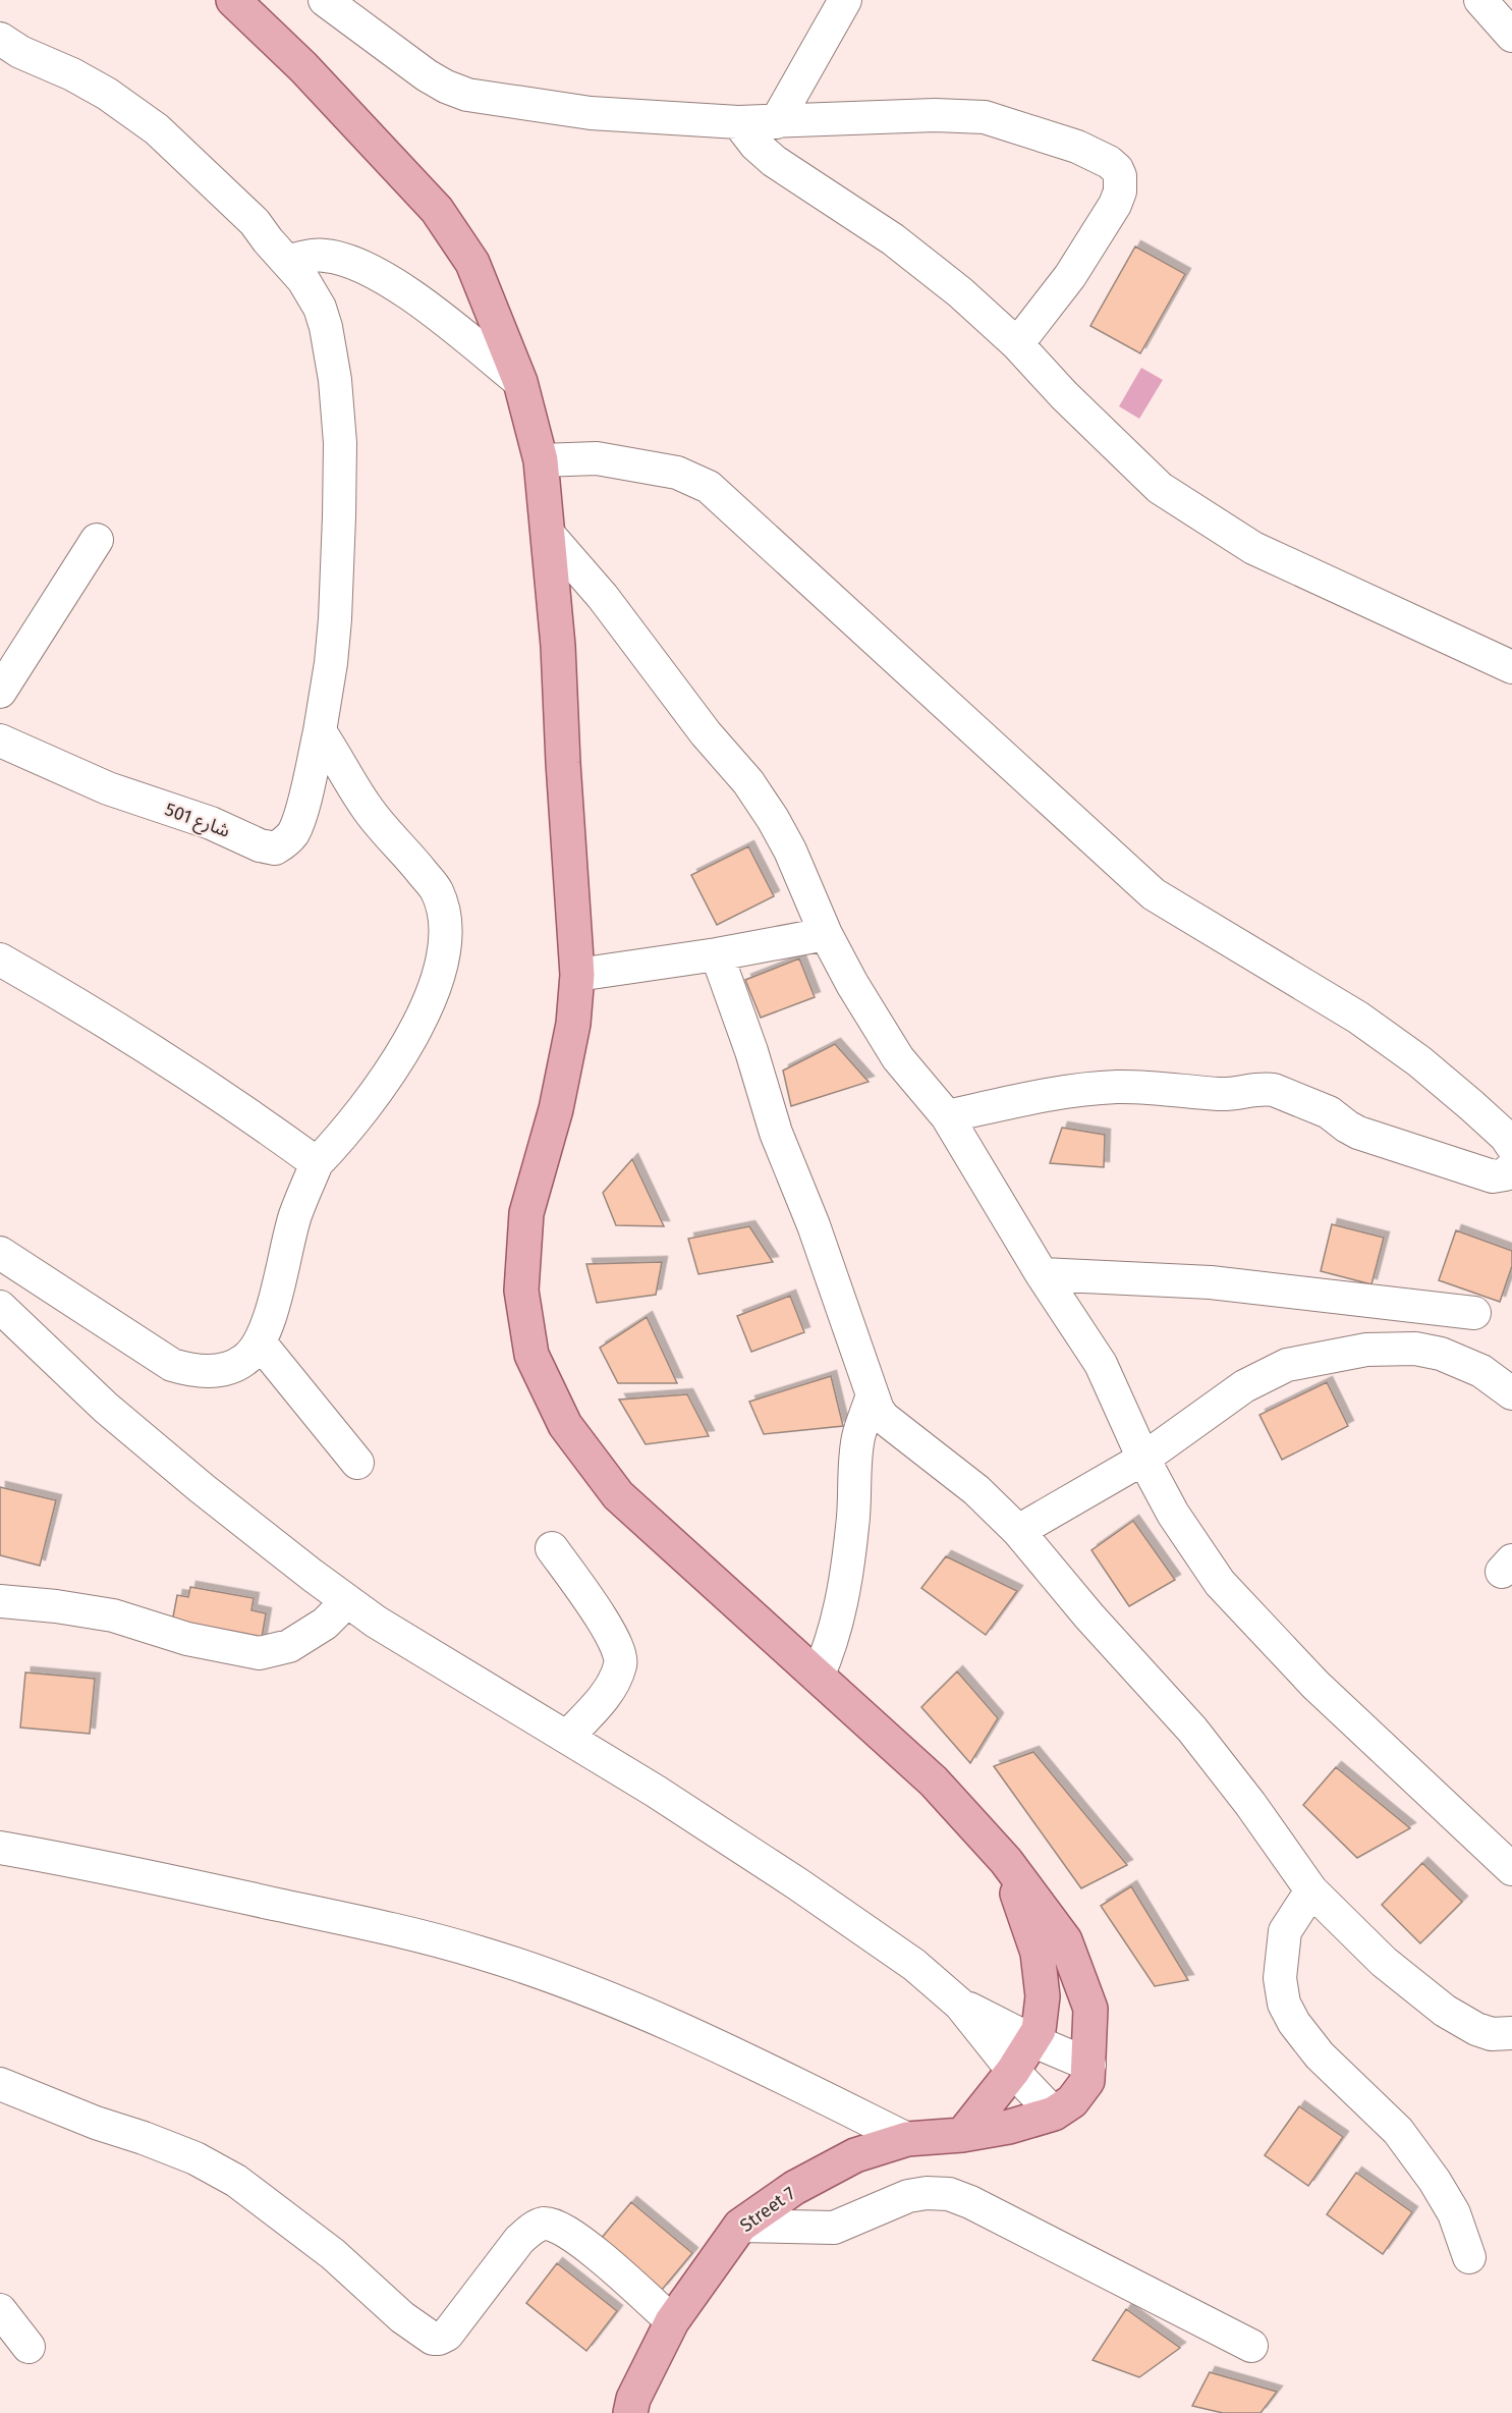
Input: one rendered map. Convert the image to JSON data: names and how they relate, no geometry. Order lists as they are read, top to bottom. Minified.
{"streets":{"main road":["Street 7"],"street":["شارع 501"]}}
